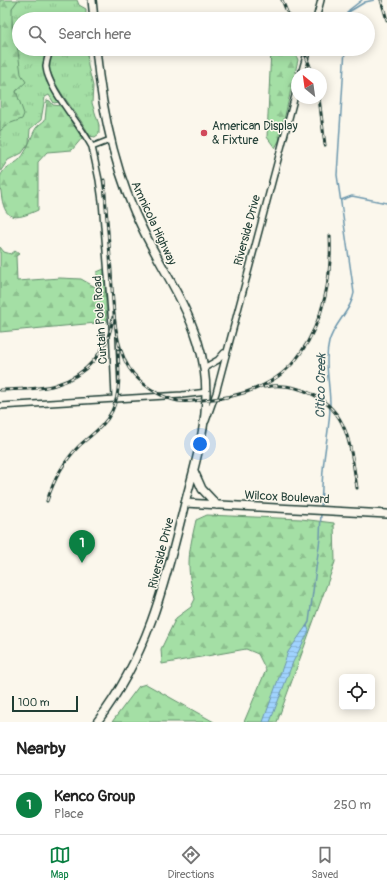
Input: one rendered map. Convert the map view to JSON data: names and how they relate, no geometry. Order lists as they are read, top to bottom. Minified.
{"streets":{"main road":["Amnicola Highway","Riverside Drive","Wilcox Boulevard"],"street":["Curtain Pole Road"]},"crossings":[["Amnicola Highway","Riverside Drive"],["Riverside Drive","Wilcox Boulevard"]],"water":["Citico Creek"],"places":["American Display & Fixture"],"scale_bar":"100 m","north":"top left","page":{"search":"Search here","pins":"1","scale":"100 m","heading":"Nearby","list":[{"mark":"1","name":"Kenco Group","note":"Place","value":"250 m"}],"nav":["Map","Directions","Saved"]}}
